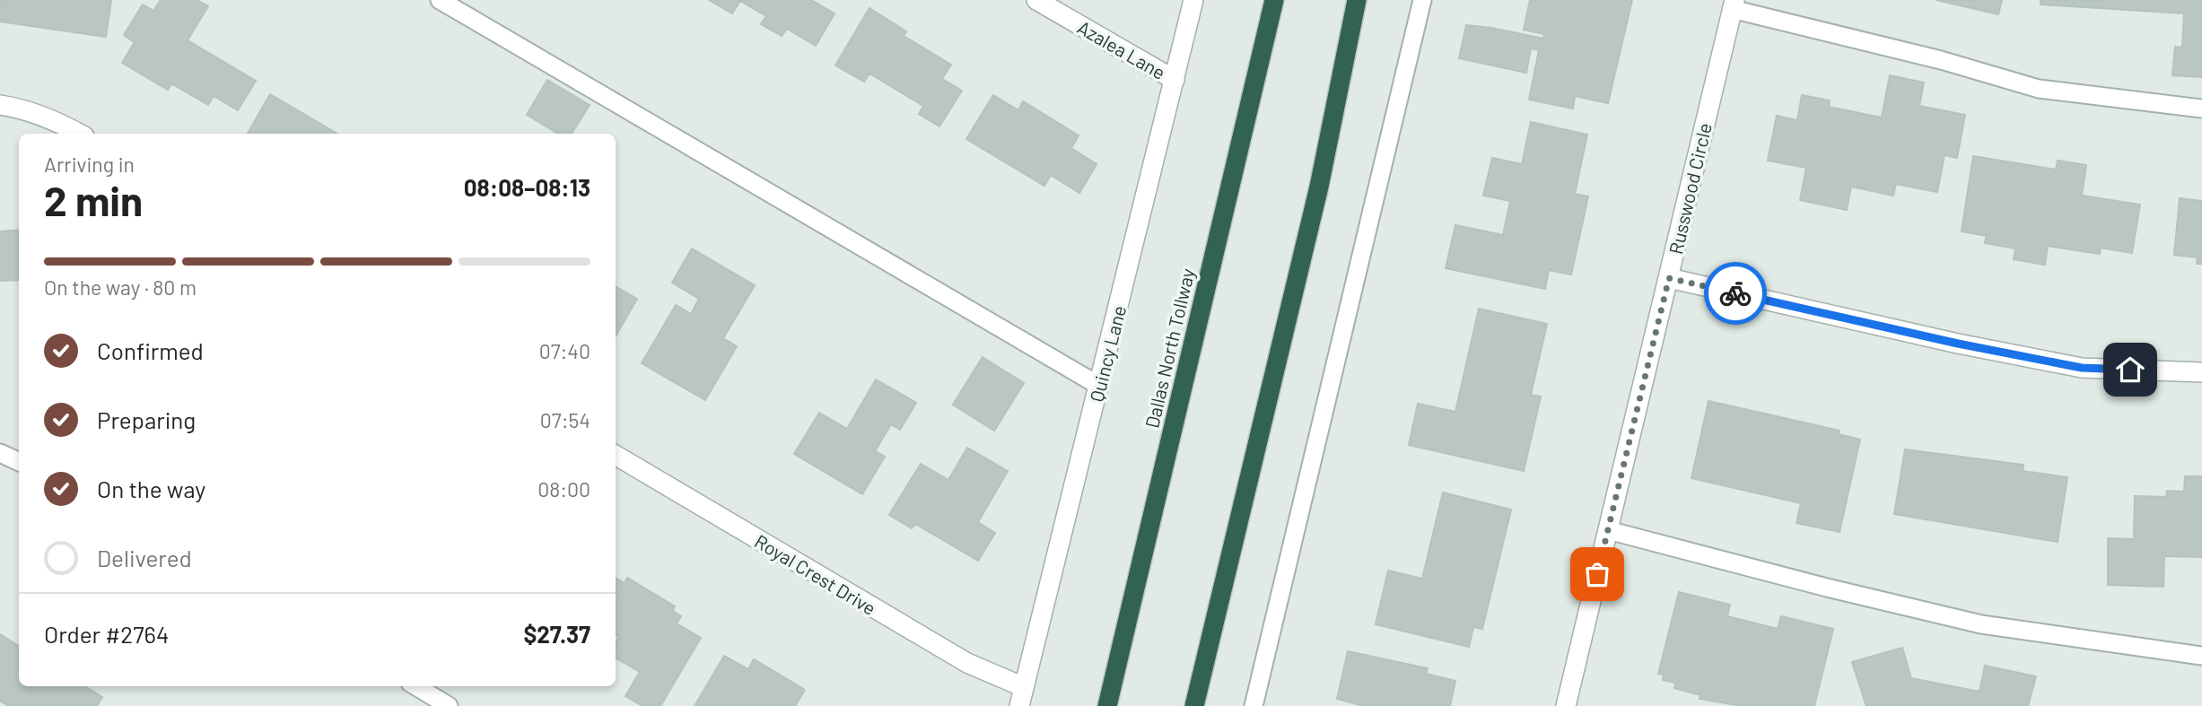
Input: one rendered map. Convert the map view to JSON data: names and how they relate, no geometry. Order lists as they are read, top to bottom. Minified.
{"streets":{"highway":["Dallas North Tollway"],"street":["Azalea Lane","Russwood Circle","Quincy Lane","Royal Crest Drive"]},"crossings":[["Azalea Lane","Quincy Lane"],["Quincy Lane","Royal Crest Drive"]],"page":{"heading":["2 min","Arriving in","08:08–08:13"],"panel":["Order #2764","$27.37"],"bar":"On the way · 80 m","list":[["Confirmed","07:40"],["Preparing","07:54"],["On the way","08:00"],"Delivered"]}}
